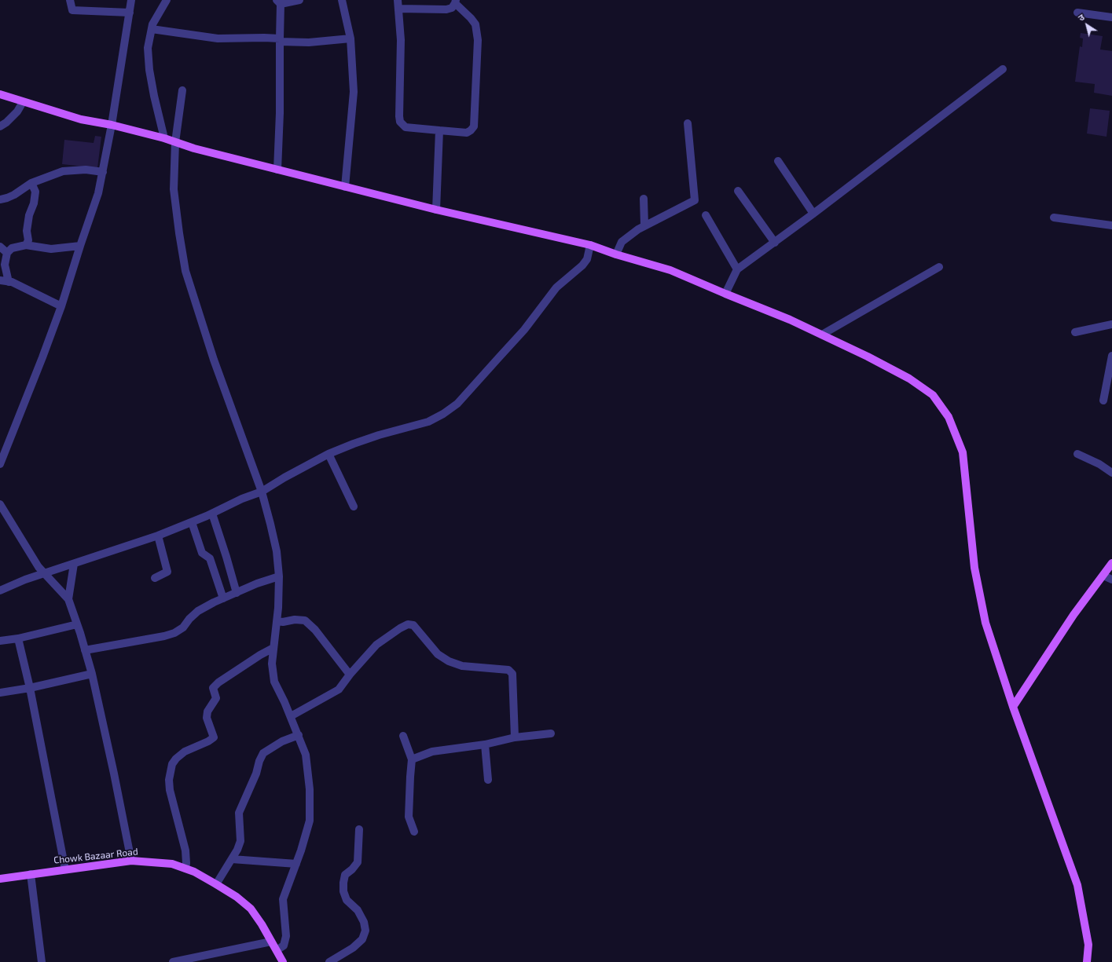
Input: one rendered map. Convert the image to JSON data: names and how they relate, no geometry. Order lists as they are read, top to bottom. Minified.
{"streets":{"main road":["Chowk Bazaar Road"]},"north":"top left"}
